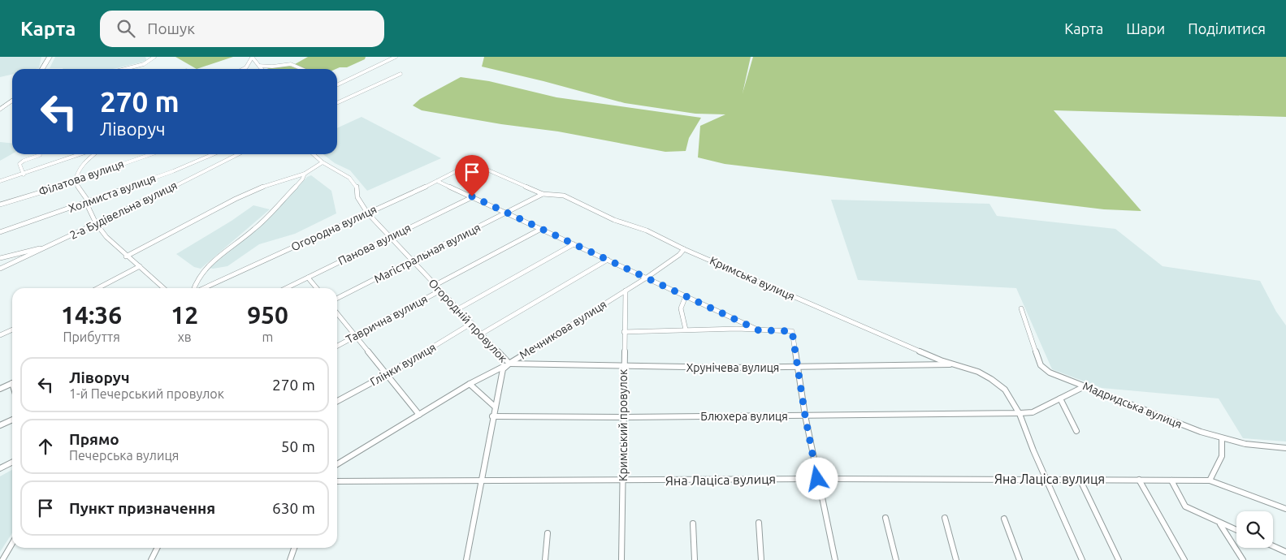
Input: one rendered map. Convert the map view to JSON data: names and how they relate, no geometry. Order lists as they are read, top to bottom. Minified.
{"streets":{"street":["Філатова вулиця","Холмиста вулиця","2-а Будівельна вулиця","Огородна вулиця","Панова вулиця","Магістральная вулиця","Кримська вулиця","Таврична вулиця","Огородній провулок","Мечникова вулиця","Глінки вулиця","Хрунічева вулиця","Мадридська вулиця","Блюхера вулиця","Кримський провулок","Яна Лаціса вулиця"]},"crossings":[["Огородна вулиця","Кримська вулиця"],["Огородна вулиця","Огородній провулок"],["Панова вулиця","Огородній провулок"],["Магістральная вулиця","Кримська вулиця"],["Магістральная вулиця","Огородній провулок"],["Кримська вулиця","Мечникова вулиця"],["Кримська вулиця","Хрунічева вулиця"],["Кримська вулиця","Блюхера вулиця"],["Кримська вулиця","Яна Лаціса вулиця"],["Таврична вулиця","Огородній провулок"],["Огородній провулок","Мечникова вулиця"],["Огородній провулок","Глінки вулиця"],["Огородній провулок","Хрунічева вулиця"],["Огородній провулок","Блюхера вулиця"],["Огородній провулок","Яна Лаціса вулиця"],["Мечникова вулиця","Хрунічева вулиця"],["Мечникова вулиця","Кримський провулок"],["Хрунічева вулиця","Кримський провулок"],["Мадридська вулиця","Блюхера вулиця"],["Блюхера вулиця","Кримський провулок"],["Кримський провулок","Яна Лаціса вулиця"]],"page":{"header":"Карта","search":"Пошук","nav":["Карта","Шари","Поділитися"],"turn":["270 m","Ліворуч"],"eta":["14:36","Прибуття","12","хв","950","m"],"list":[{"name":"Ліворуч","note":"1-й Печерський провулок","value":"270 m"},{"name":"Прямо","note":"Печерська вулиця","value":"50 m"},{"name":"Пункт призначення","value":"630 m"}]}}
